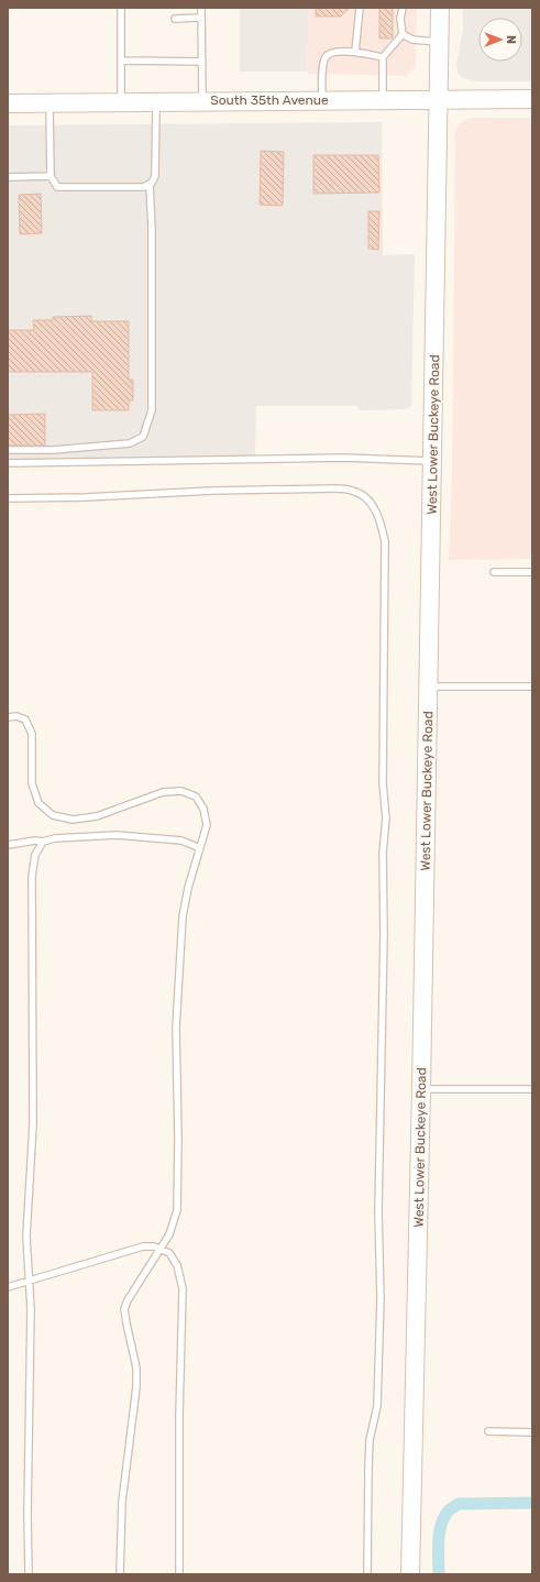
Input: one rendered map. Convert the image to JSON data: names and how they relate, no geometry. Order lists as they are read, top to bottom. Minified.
{"streets":{"main road":["South 35th Avenue","West Lower Buckeye Road"]},"crossings":[["South 35th Avenue","West Lower Buckeye Road"]],"north":"right"}
